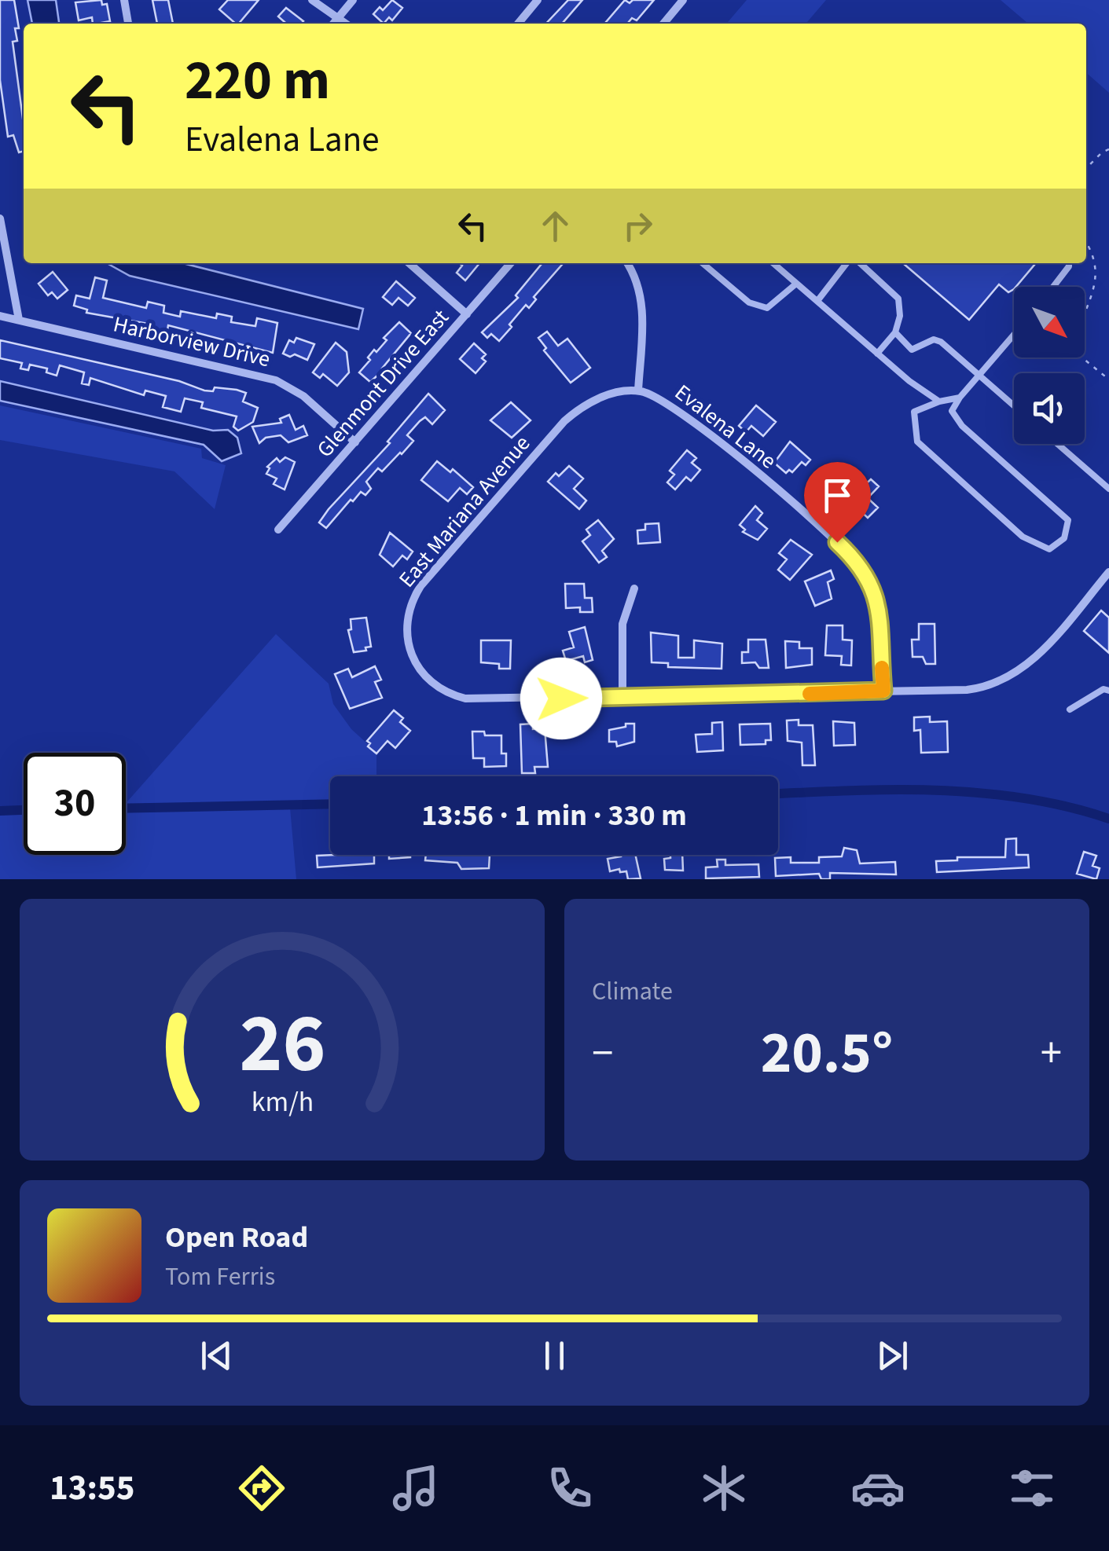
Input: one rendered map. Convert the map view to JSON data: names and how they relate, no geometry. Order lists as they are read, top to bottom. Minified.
{"streets":{"street":["Harborview Drive","Glenmont Drive East","Evalena Lane","East Mariana Avenue"]},"crossings":[["Harborview Drive","Glenmont Drive East"],["Evalena Lane","East Mariana Avenue"]],"north":"bottom right","page":{"turn":["220 m","Evalena Lane"],"limit":"30","trip":"13:56 · 1 min · 330 m","tile":"Climate","heat":["−","20.5°","+"],"song":["Open Road","Tom Ferris"],"tabs":"13:55","gauge":["26","km/h"]}}
